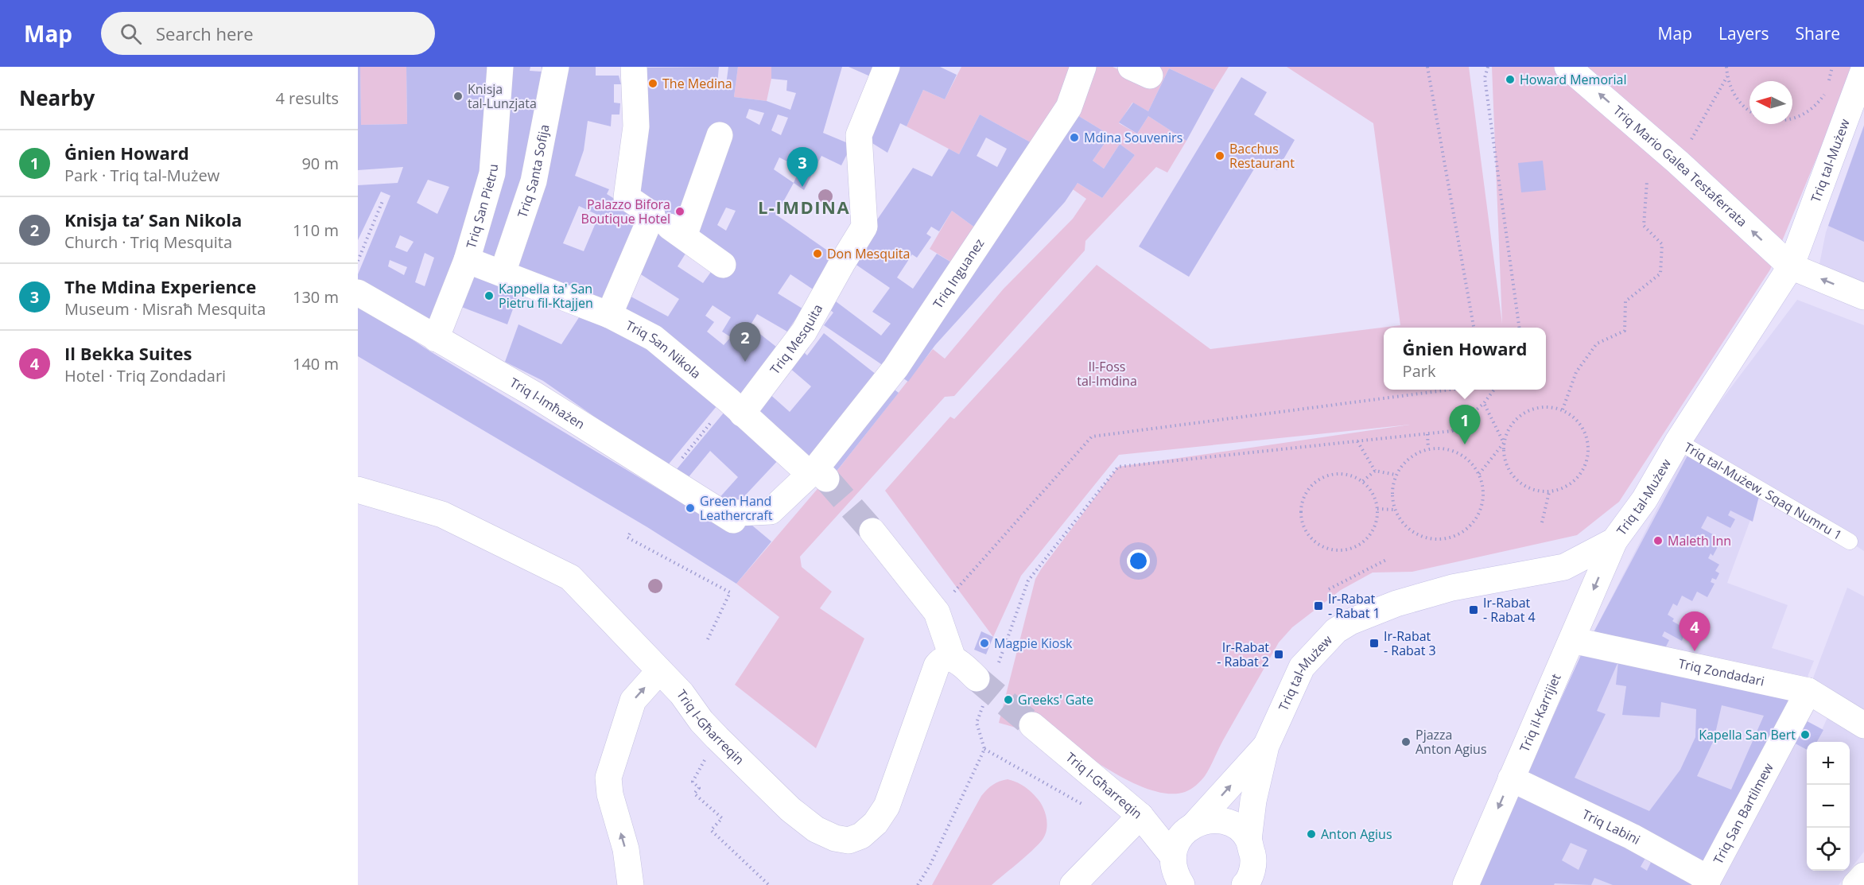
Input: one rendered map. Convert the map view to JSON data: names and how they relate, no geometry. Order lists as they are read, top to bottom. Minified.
{"streets":{"street":["Triq tal-Mużew","Triq Mario Galea Testaferrata","Triq Santa Sofija","Triq San Pietru","Triq Inguanez","Triq Mesquita","Triq San Nikola","Triq l-Imħażen","Triq Zondadari","Triq il-Karrijiet","Triq l-Għarreqin","Triq San Bartilmew","Triq Labini"],"lane":["Triq tal-Mużew, Sqaq Numru 1"]},"crossings":[["Triq tal-Mużew","Triq Mario Galea Testaferrata"],["Triq tal-Mużew","Triq tal-Mużew, Sqaq Numru 1"],["Triq tal-Mużew","Triq il-Karrijiet"],["Triq tal-Mużew","Triq l-Għarreqin"],["Triq Santa Sofija","Triq San Nikola"],["Triq San Pietru","Triq San Nikola"],["Triq San Pietru","Triq l-Imħażen"],["Triq Inguanez","Triq San Nikola"],["Triq Inguanez","Triq l-Imħażen"],["Triq Mesquita","Triq San Nikola"],["Triq Zondadari","Triq il-Karrijiet"],["Triq Zondadari","Triq San Bartilmew"],["Triq il-Karrijiet","Triq Labini"],["Triq San Bartilmew","Triq Labini"]],"one_way":["Triq Mario Galea Testaferrata","Triq il-Karrijiet"],"districts":["L-IMDINA"],"parks":["Il-Foss tal-Imdina"],"places":{"other":["Howard Memorial","The Medina","Knisja tal-Lunzjata","Mdina Souvenirs","Bacchus Restaurant","Palazzo Bifora Boutique Hotel","Don Mesquita","Kappella ta' San Pietru fil-Ktajjen","Green Hand Leathercraft","Maleth Inn","Magpie Kiosk","Greeks' Gate","Kapella San Bert","Pjazza Anton Agius","Anton Agius"],"transit":["Ir-Rabat - Rabat 1","Ir-Rabat - Rabat 4","Ir-Rabat - Rabat 3","Ir-Rabat - Rabat 2"]},"north":"left","page":{"header":"Map","search":"Search here","nav":["Map","Layers","Share"],"heading":["Nearby","4 results"],"list":[{"mark":"1","name":"Ġnien Howard","note":"Park · Triq tal-Mużew","value":"90 m"},{"mark":"2","name":"Knisja ta’ San Nikola","note":"Church · Triq Mesquita","value":"110 m"},{"mark":"3","name":"The Mdina Experience","note":"Museum · Misraħ Mesquita","value":"130 m"},{"mark":"4","name":"Il Bekka Suites","note":"Hotel · Triq Zondadari","value":"140 m"}],"pins":["3","2","1","4"],"popup":["Ġnien Howard","Park"],"map_buttons":["+","−"]}}
